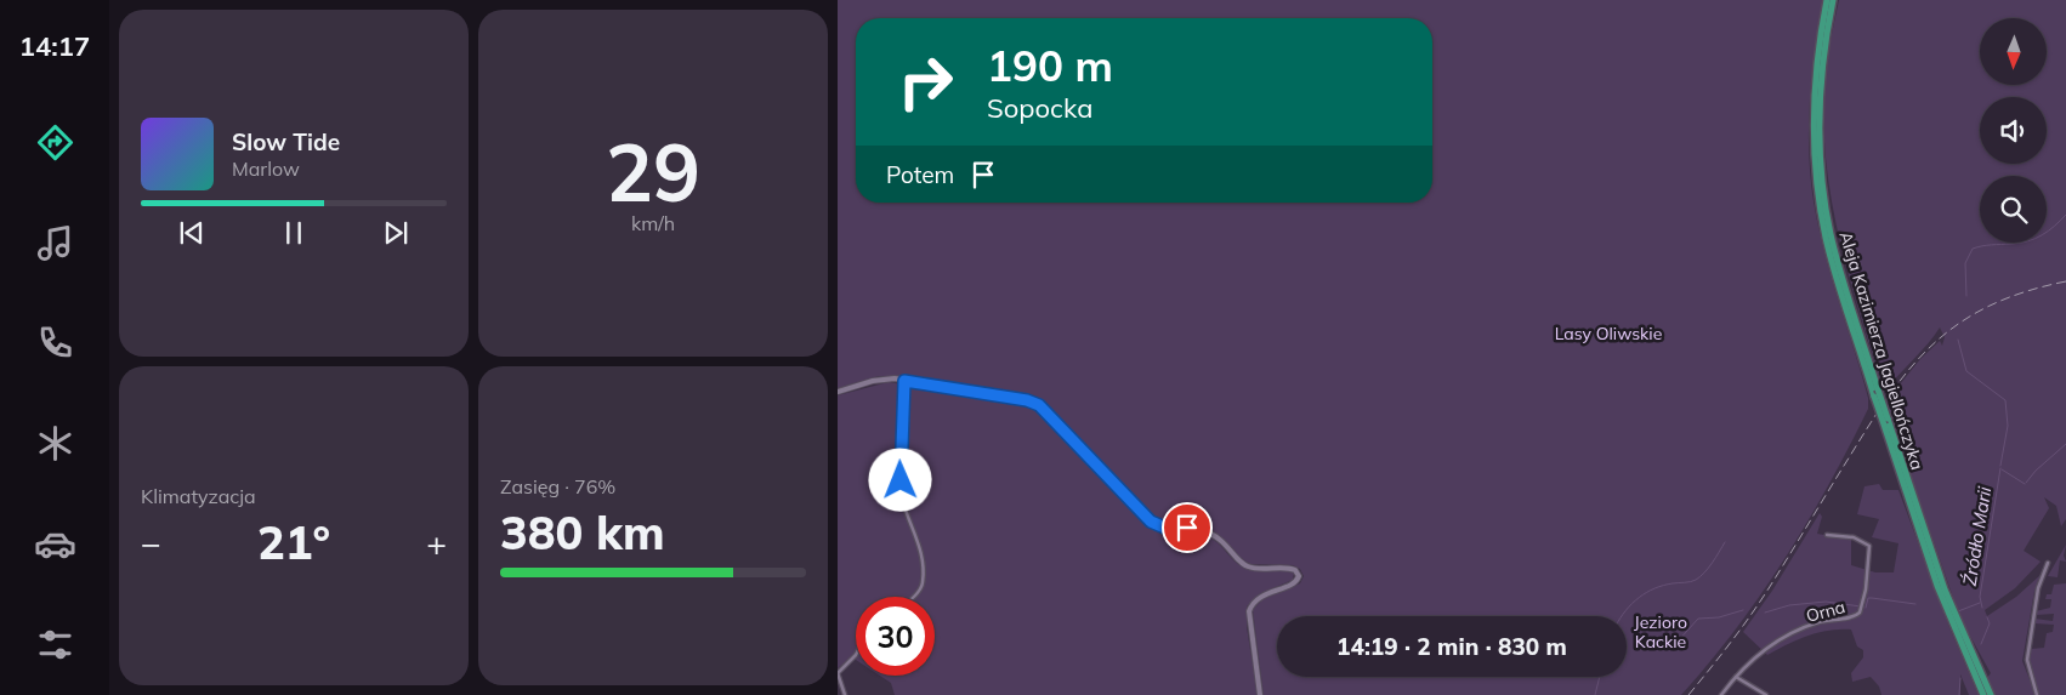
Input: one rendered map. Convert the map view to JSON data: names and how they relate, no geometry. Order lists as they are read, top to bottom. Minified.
{"streets":{"highway":["Aleja Kazimierza Jagiellończyka"],"street":["Orna"]},"water":["Źródło Marii"],"parks":["Lasy Oliwskie","Jezioro Kackie"],"north":"bottom","page":{"tabs":"14:17","tile":[["29","km/h"],"Klimatyzacja",["Zasięg · 76%","380 km"]],"turn":["190 m","Sopocka"],"song":["Slow Tide","Marlow"],"then":"Potem","heat":["−","21°","+"],"limit":"30","trip":"14:19 · 2 min · 830 m"}}
